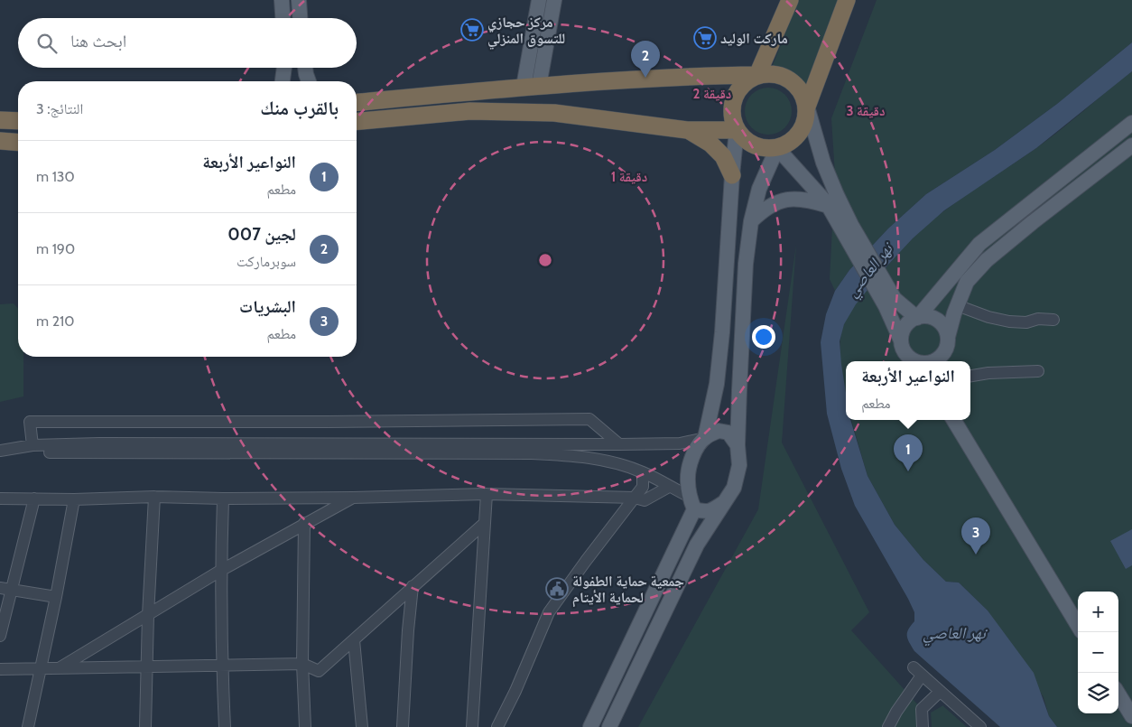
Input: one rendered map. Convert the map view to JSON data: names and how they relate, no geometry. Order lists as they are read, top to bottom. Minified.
{"water":["نهر العاصي"],"places":{"supermarket":["مركز حجازي للتسوق المنزلي","ماركت الوليد"],"public building":["جمعية حماية الطفولة لحماية الأيتام"]},"page":{"search":"ابحث هنا","pins":["2","1","3"],"heading":["بالقرب منك","النتائج: 3"],"list":[{"mark":"1","name":"النواعير الأربعة","note":"مطعم","value":"130 m"},{"mark":"2","name":"لجين 007","note":"سوبرماركت","value":"190 m"},{"mark":"3","name":"البشريات","note":"مطعم","value":"210 m"}],"popup":["النواعير الأربعة","مطعم"],"map_buttons":["+","−"]},"rings":["2 دقيقة","3 دقيقة","1 دقيقة"]}
